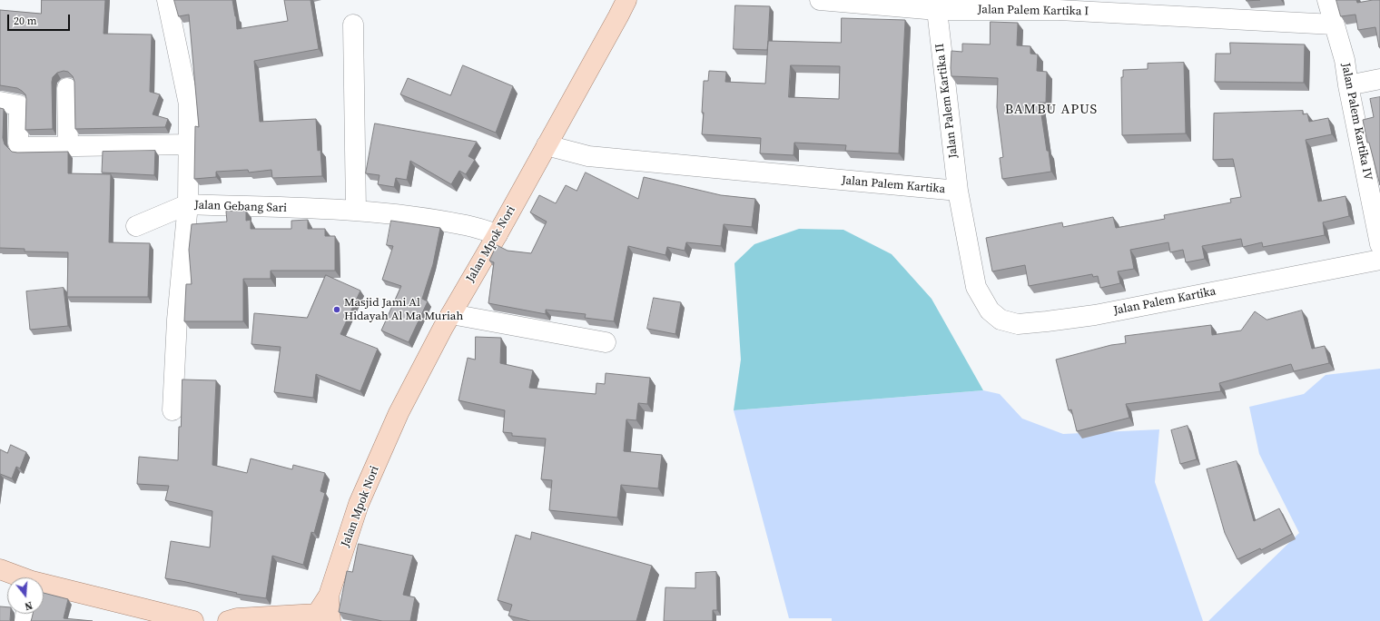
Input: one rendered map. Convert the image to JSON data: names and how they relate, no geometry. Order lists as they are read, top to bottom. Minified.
{"streets":{"main road":["Jalan Mpok Nori"],"street":["Jalan Palem Kartika I","Jalan Palem Kartika II","Jalan Palem Kartika IV","Jalan Palem Kartika","Jalan Gebang Sari"]},"crossings":[["Jalan Palem Kartika I","Jalan Palem Kartika II"],["Jalan Palem Kartika I","Jalan Palem Kartika IV"],["Jalan Palem Kartika II","Jalan Palem Kartika"],["Jalan Palem Kartika","Jalan Mpok Nori"],["Jalan Gebang Sari","Jalan Mpok Nori"]],"districts":["BAMBU APUS"],"places":["Masjid Jami Al Hidayah Al Ma Muriah"],"scale_bar":"20 m","north":"bottom"}
